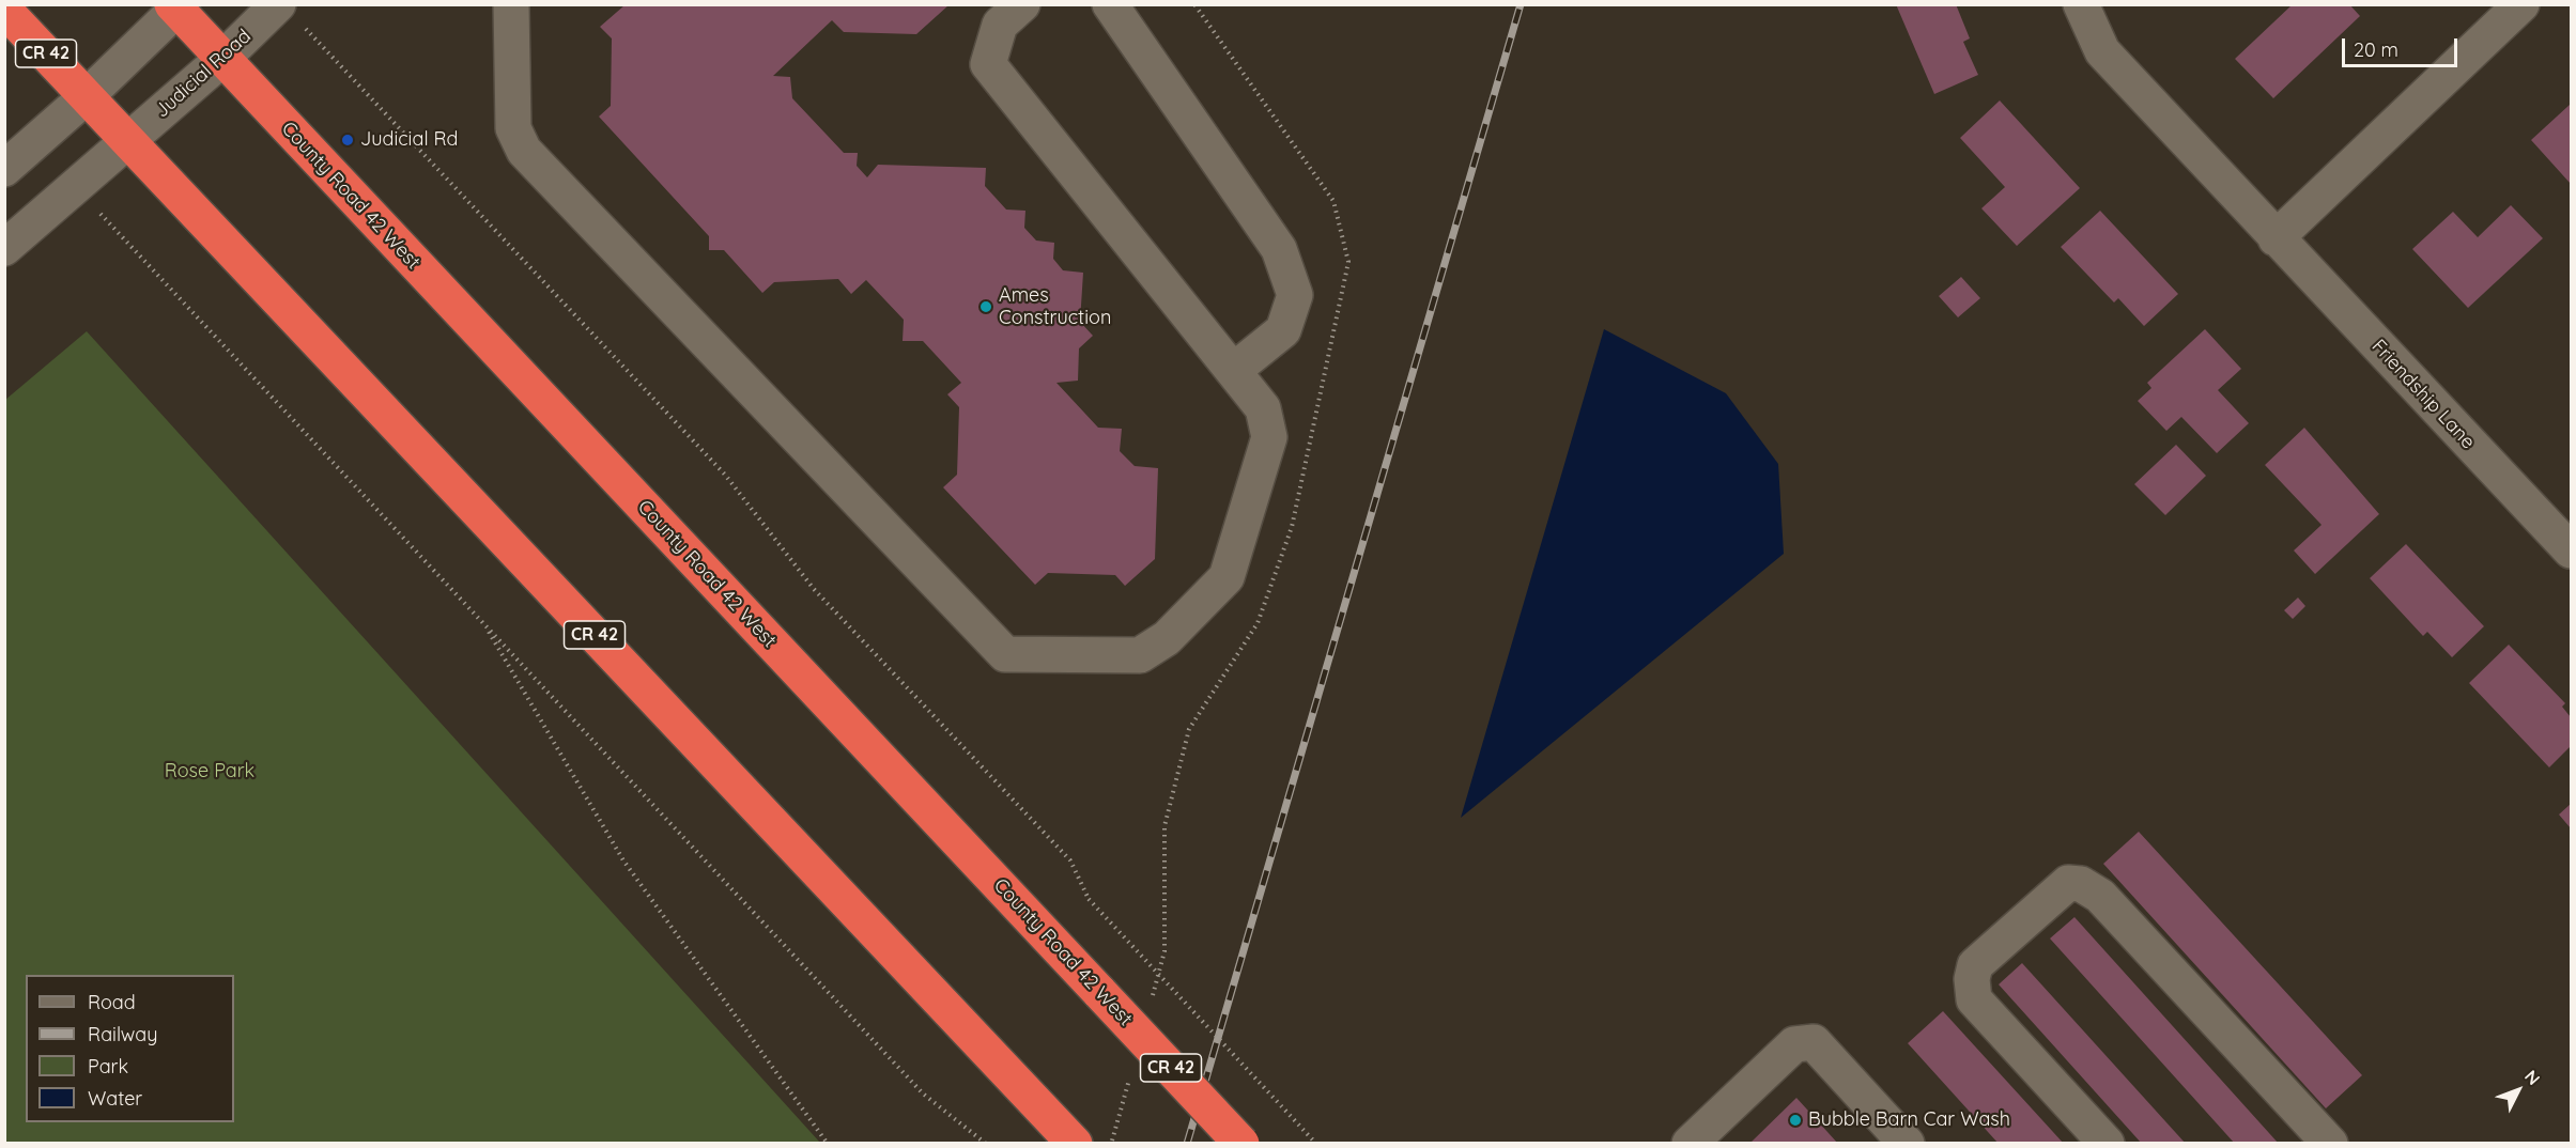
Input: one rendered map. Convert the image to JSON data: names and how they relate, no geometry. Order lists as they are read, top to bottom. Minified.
{"streets":{"highway":["CR 42","County Road 42 West"],"street":["Judicial Road","Friendship Lane"]},"crossings":[["CR 42","Judicial Road"],["Judicial Road","County Road 42 West"]],"parks":["Rose Park"],"places":["Judicial Rd","Ames Construction","Bubble Barn Car Wash"],"legend":["Road","Railway","Park","Water"],"scale_bar":"20 m","north":"top right"}
